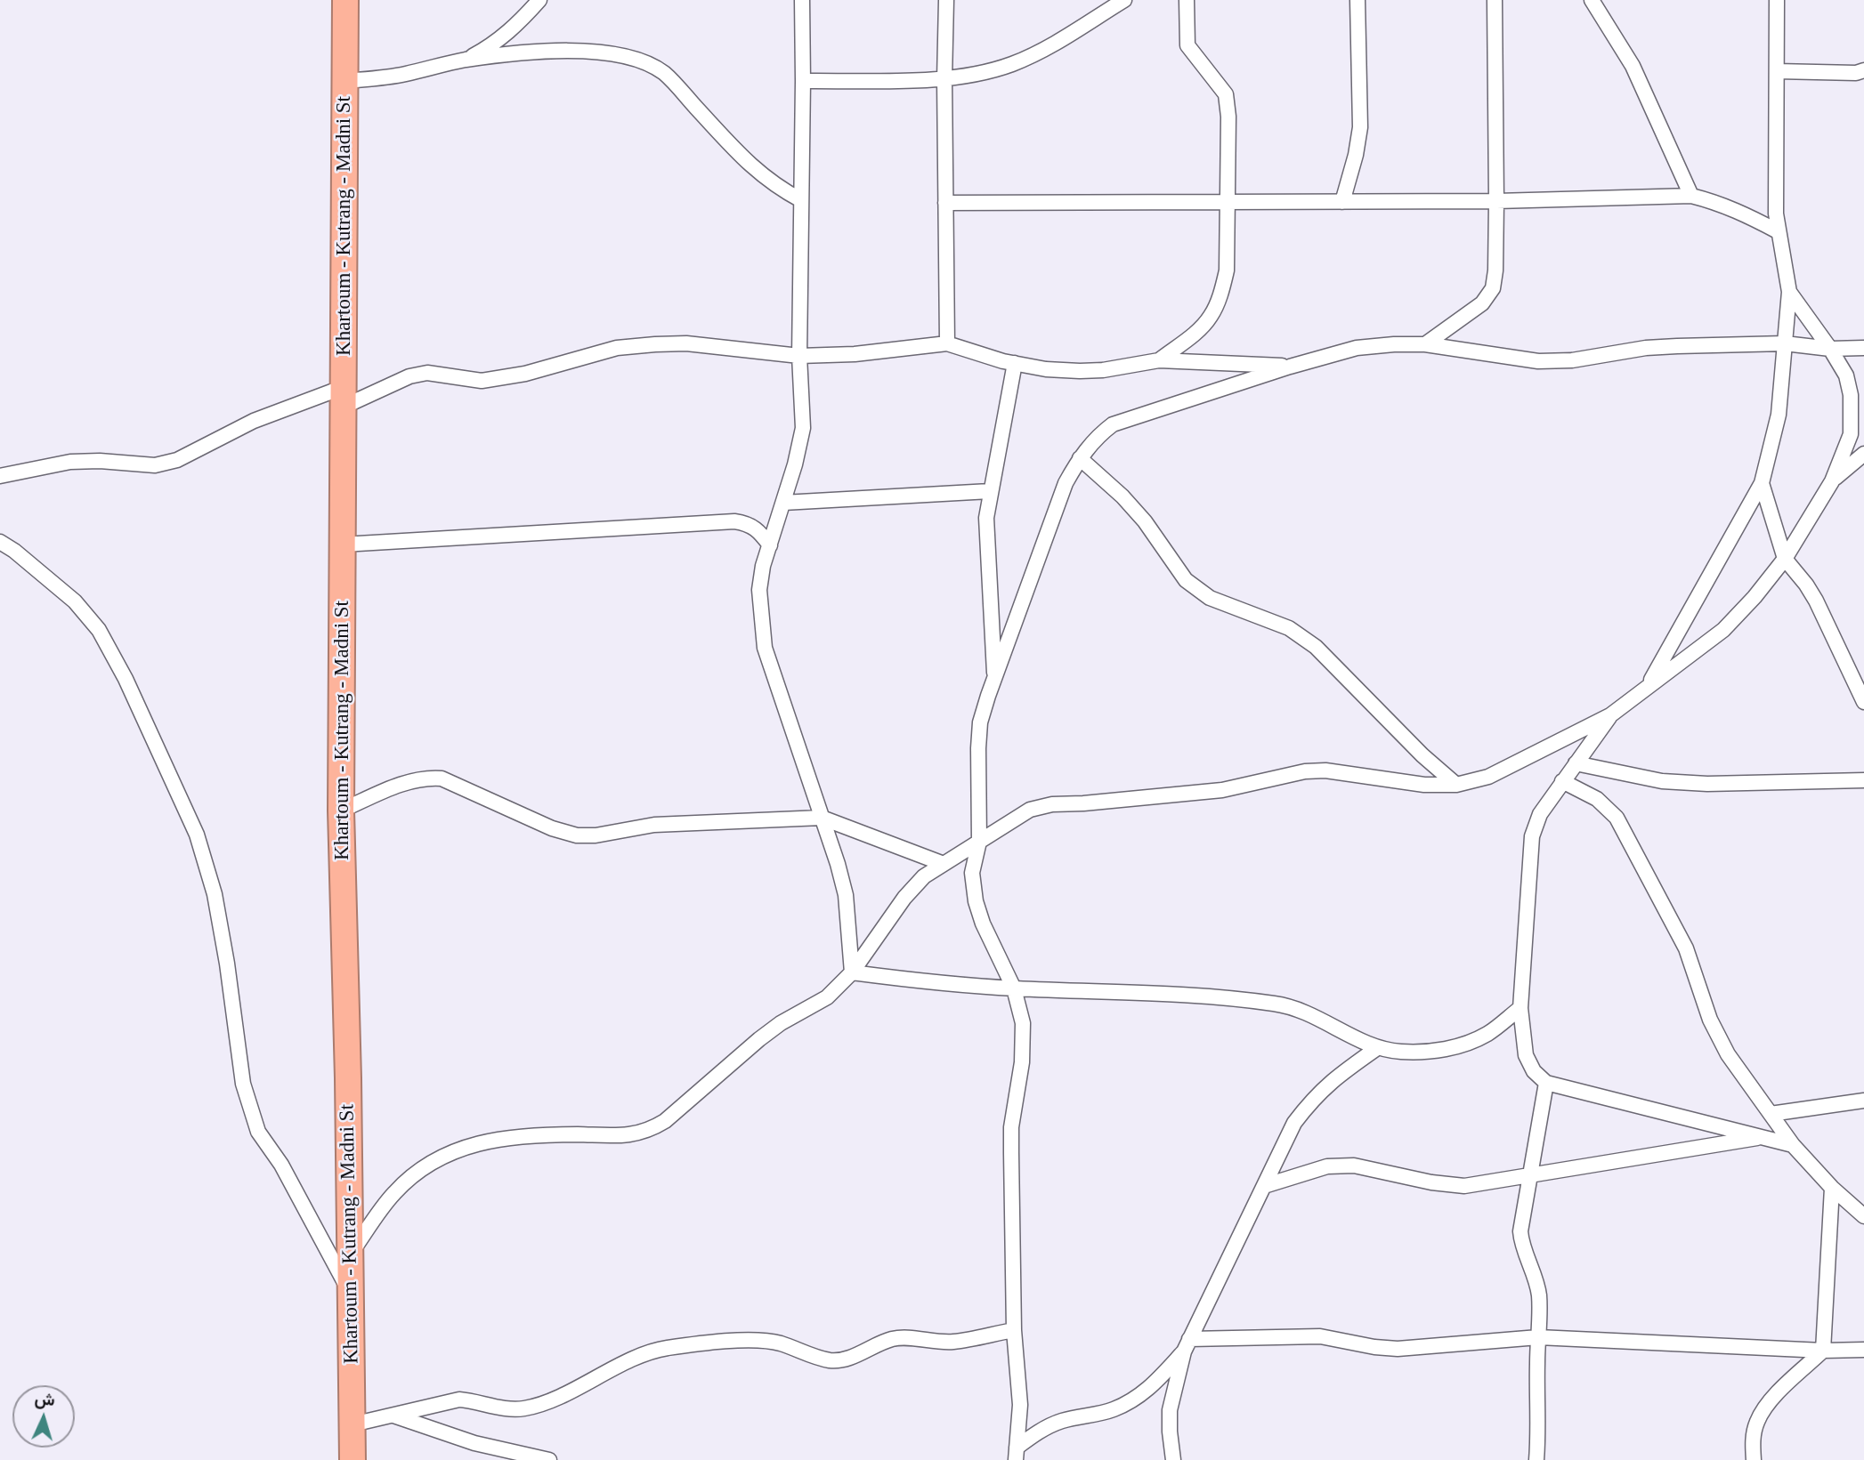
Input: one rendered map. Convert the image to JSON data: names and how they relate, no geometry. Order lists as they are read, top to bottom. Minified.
{"streets":{"highway":["Khartoum - Kutrang - Madni St"]},"north":"top"}
